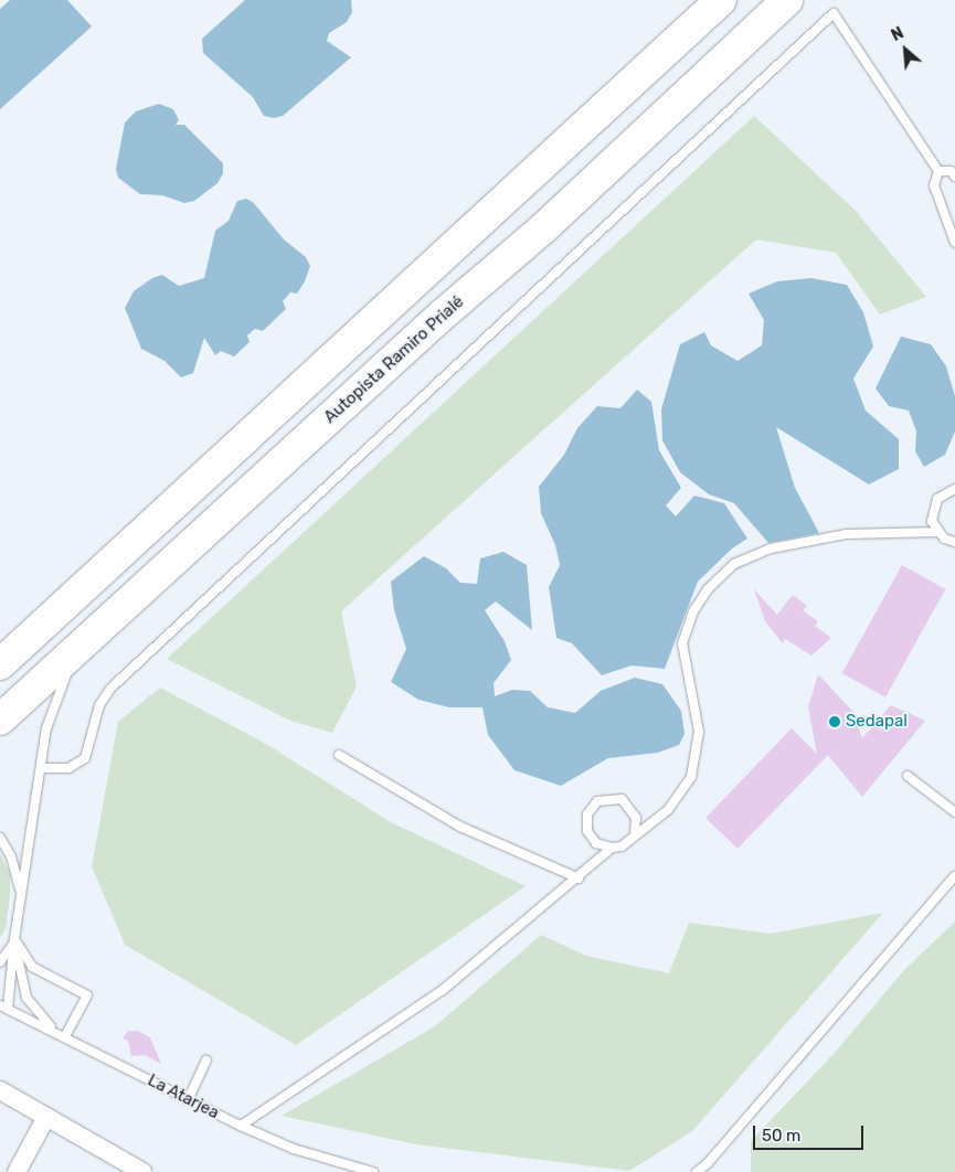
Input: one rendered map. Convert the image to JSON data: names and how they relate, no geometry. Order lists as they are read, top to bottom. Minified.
{"streets":{"highway":["Autopista Ramiro Prialé"],"lane":["La Atarjea"]},"places":["Sedapal"],"scale_bar":"50 m","north":"top left"}
